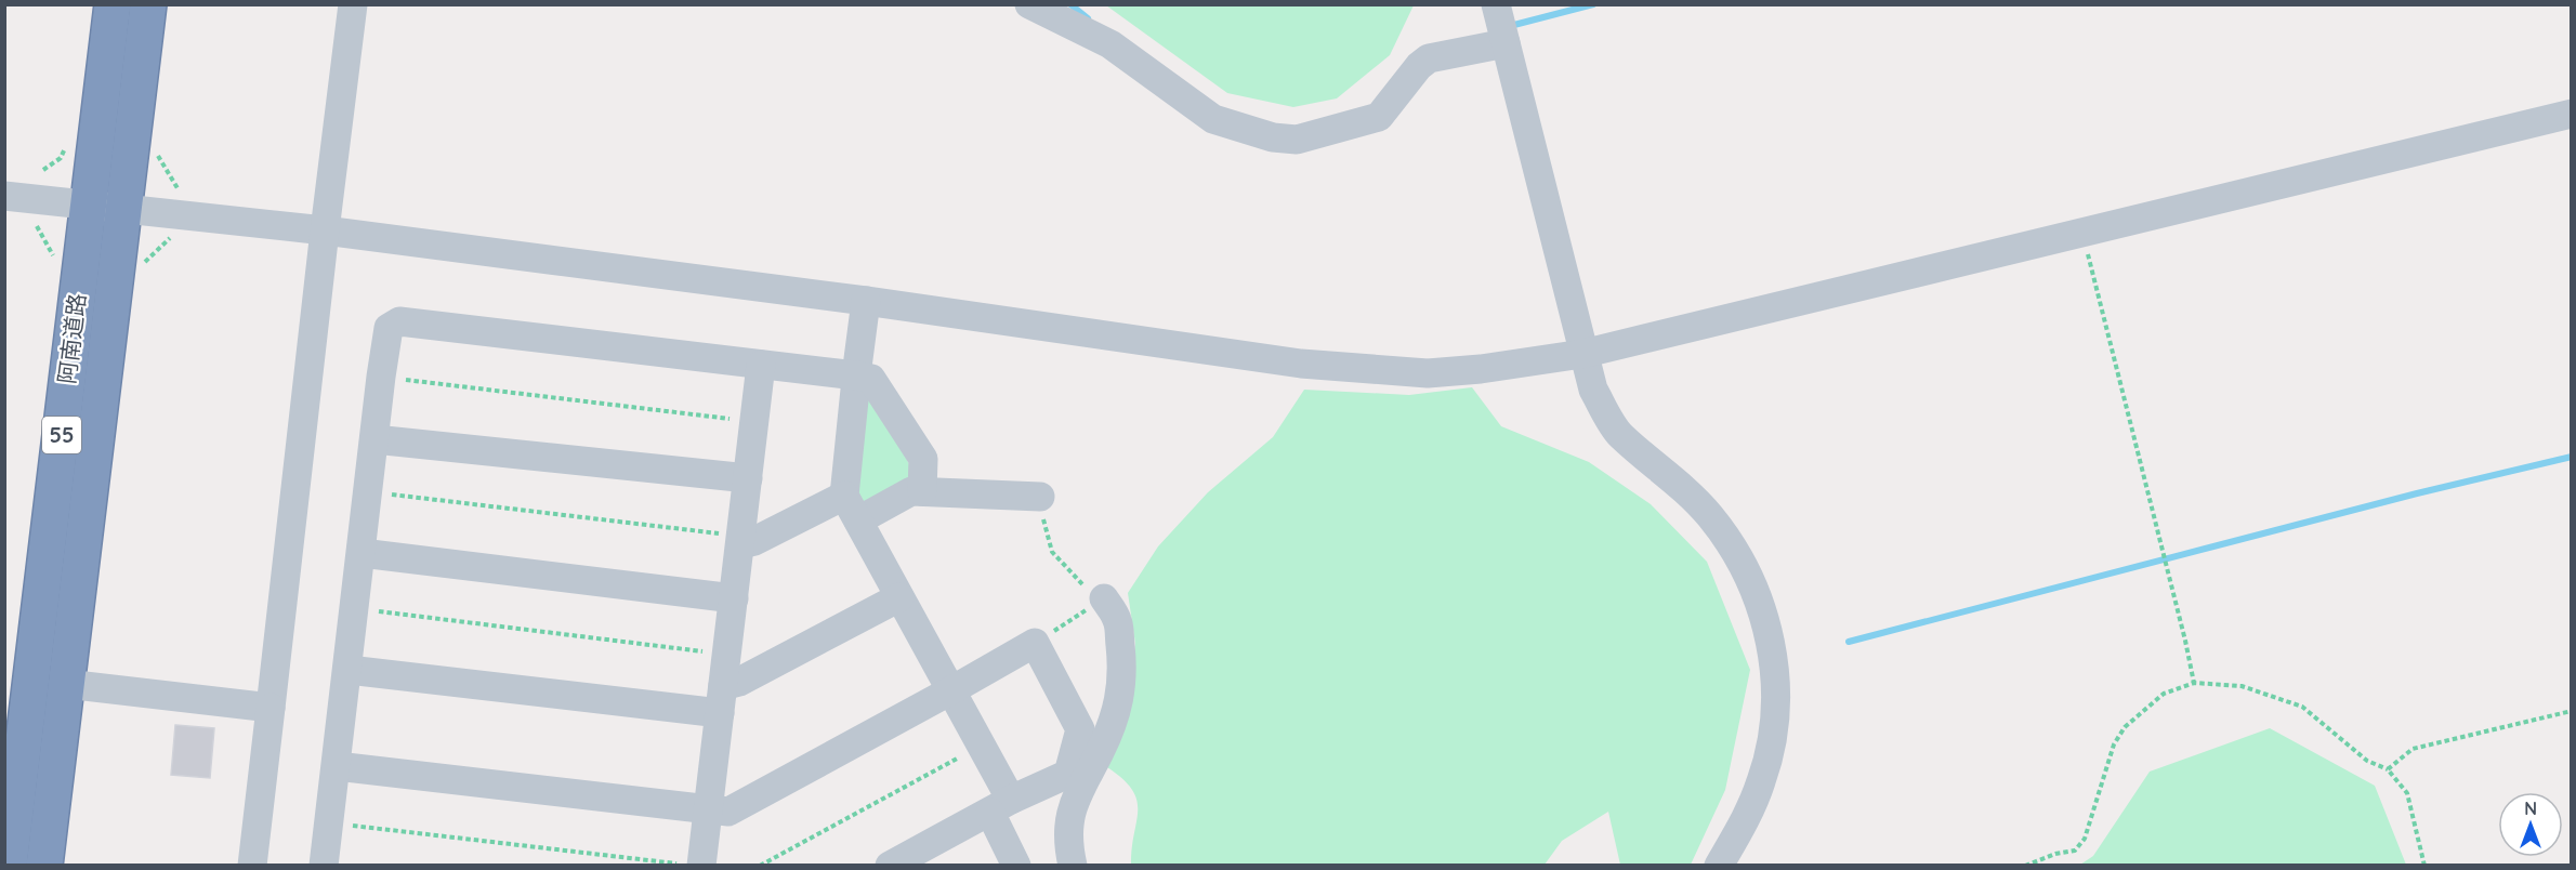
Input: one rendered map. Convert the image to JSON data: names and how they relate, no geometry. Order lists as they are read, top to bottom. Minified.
{"streets":{"highway":["阿南道路","55"]},"north":"top"}
